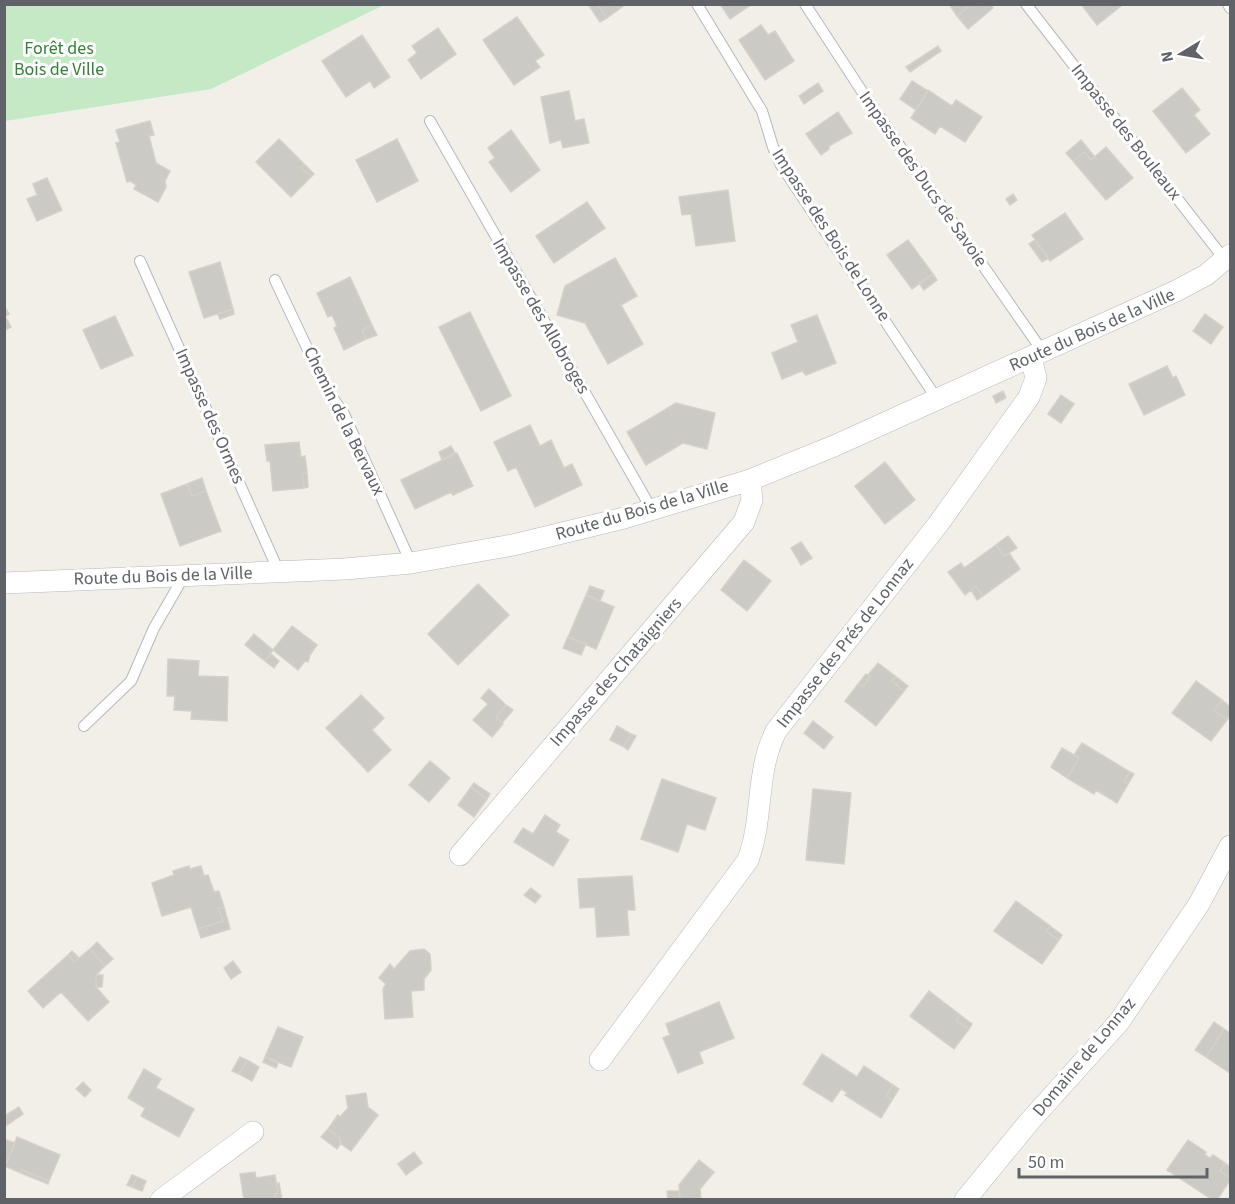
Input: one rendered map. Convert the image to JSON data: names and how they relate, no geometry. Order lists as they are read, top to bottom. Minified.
{"streets":{"street":["Route du Bois de la Ville","Impasse des Prés de Lonnaz","Impasse des Chataigniers","Domaine de Lonnaz"],"lane":["Impasse des Bouleaux","Impasse des Ducs de Savoie","Impasse des Bois de Lonne","Impasse des Allobroges","Impasse des Ormes","Chemin de la Bervaux"]},"crossings":[["Impasse des Bouleaux","Route du Bois de la Ville"],["Impasse des Ducs de Savoie","Route du Bois de la Ville"],["Impasse des Ducs de Savoie","Impasse des Prés de Lonnaz"],["Impasse des Bois de Lonne","Route du Bois de la Ville"],["Impasse des Allobroges","Route du Bois de la Ville"],["Route du Bois de la Ville","Impasse des Ormes"],["Route du Bois de la Ville","Chemin de la Bervaux"],["Route du Bois de la Ville","Impasse des Prés de Lonnaz"],["Route du Bois de la Ville","Impasse des Chataigniers"]],"parks":["Forêt des Bois de Ville"],"scale_bar":"50 m","north":"left"}
